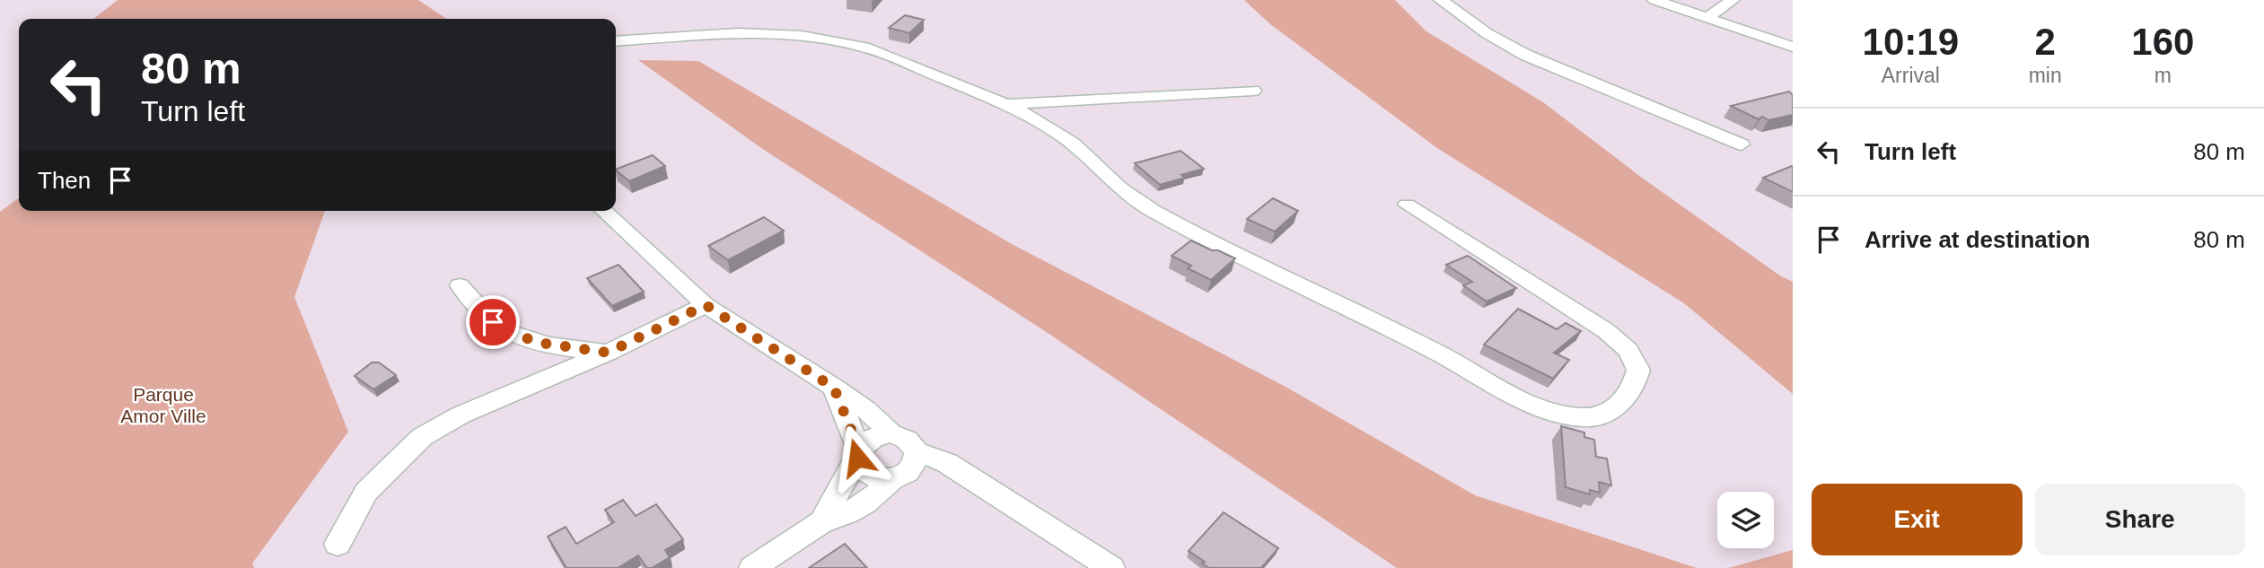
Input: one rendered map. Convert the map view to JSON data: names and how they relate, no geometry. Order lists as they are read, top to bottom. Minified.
{"parks":["Parque Amor Ville"],"page":{"eta":["10:19","Arrival","2","min","160","m"],"turn":["80 m","Turn left"],"list":[{"name":"Turn left","value":"80 m"},{"name":"Arrive at destination","value":"80 m"}],"then":"Then","buttons":["Exit","Share"]}}
